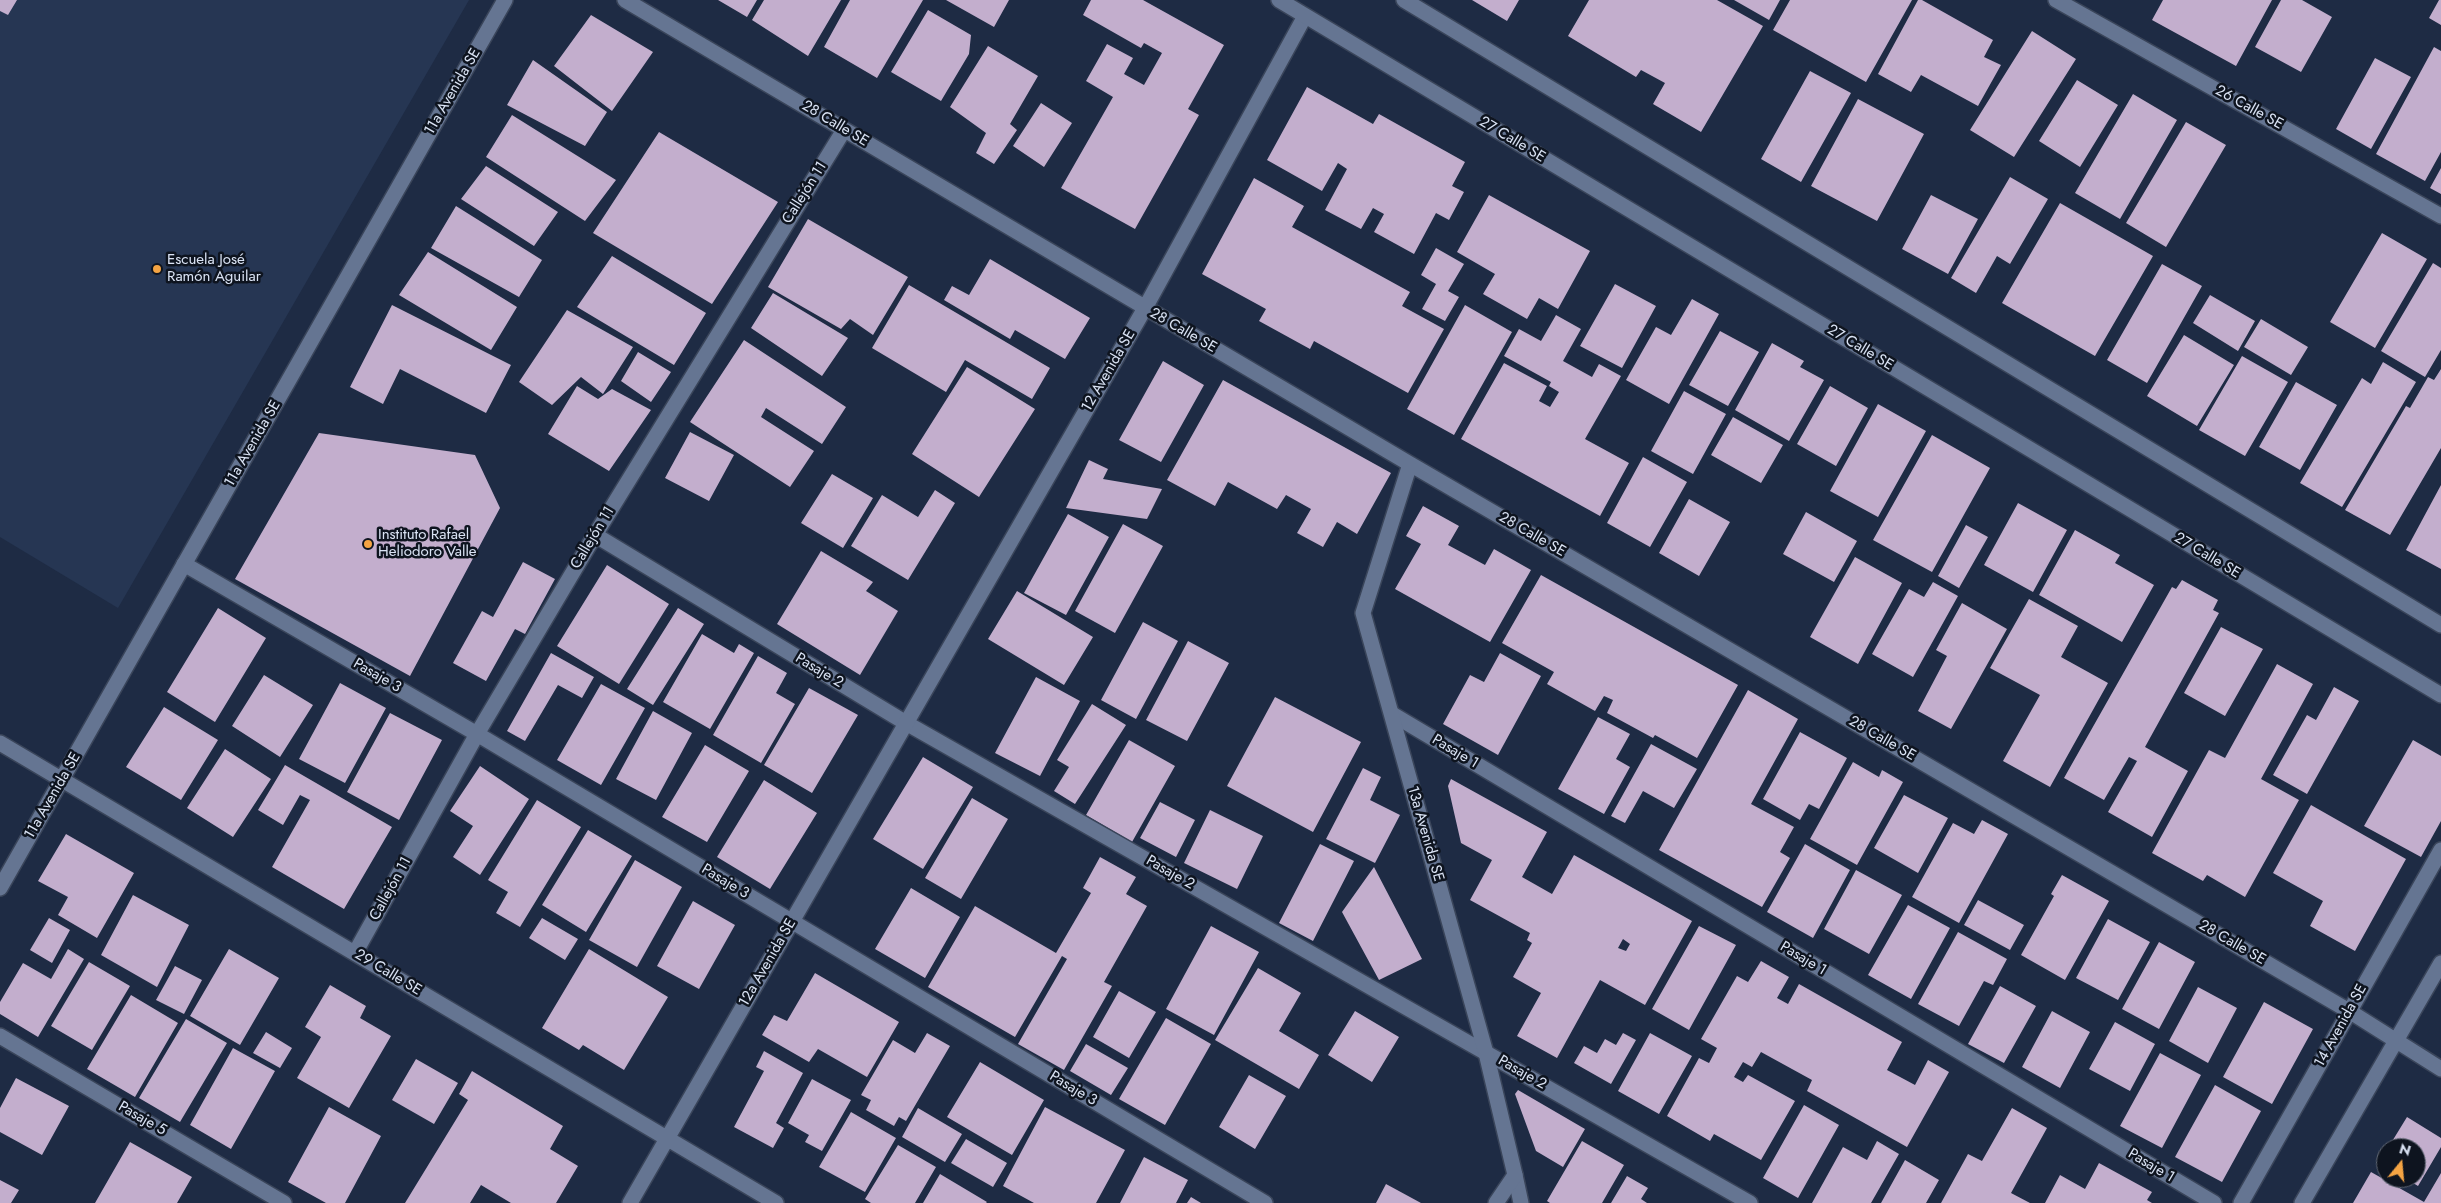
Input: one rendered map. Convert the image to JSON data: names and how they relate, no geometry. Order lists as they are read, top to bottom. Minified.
{"streets":{"street":["11a Avenida SE","26 Calle SE","28 Calle SE","27 Calle SE","Callejón 11","12 Avenida SE","Pasaje 2","Pasaje 3","Pasaje 1","13a Avenida SE","12a Avenida SE","29 Calle SE","14 Avenida SE","Pasaje 5"]},"crossings":[["11a Avenida SE","Pasaje 3"],["11a Avenida SE","29 Calle SE"],["28 Calle SE","Callejón 11"],["28 Calle SE","12 Avenida SE"],["28 Calle SE","13a Avenida SE"],["28 Calle SE","14 Avenida SE"],["27 Calle SE","12 Avenida SE"],["Callejón 11","Pasaje 2"],["Callejón 11","Pasaje 3"],["Callejón 11","29 Calle SE"],["12 Avenida SE","Pasaje 2"],["12 Avenida SE","12a Avenida SE"],["Pasaje 2","13a Avenida SE"],["Pasaje 2","12a Avenida SE"],["Pasaje 3","12a Avenida SE"],["Pasaje 1","13a Avenida SE"],["12a Avenida SE","29 Calle SE"]],"places":["Escuela José Ramón Aguilar","Instituto Rafael Heliodoro Valle"],"north":"top"}
